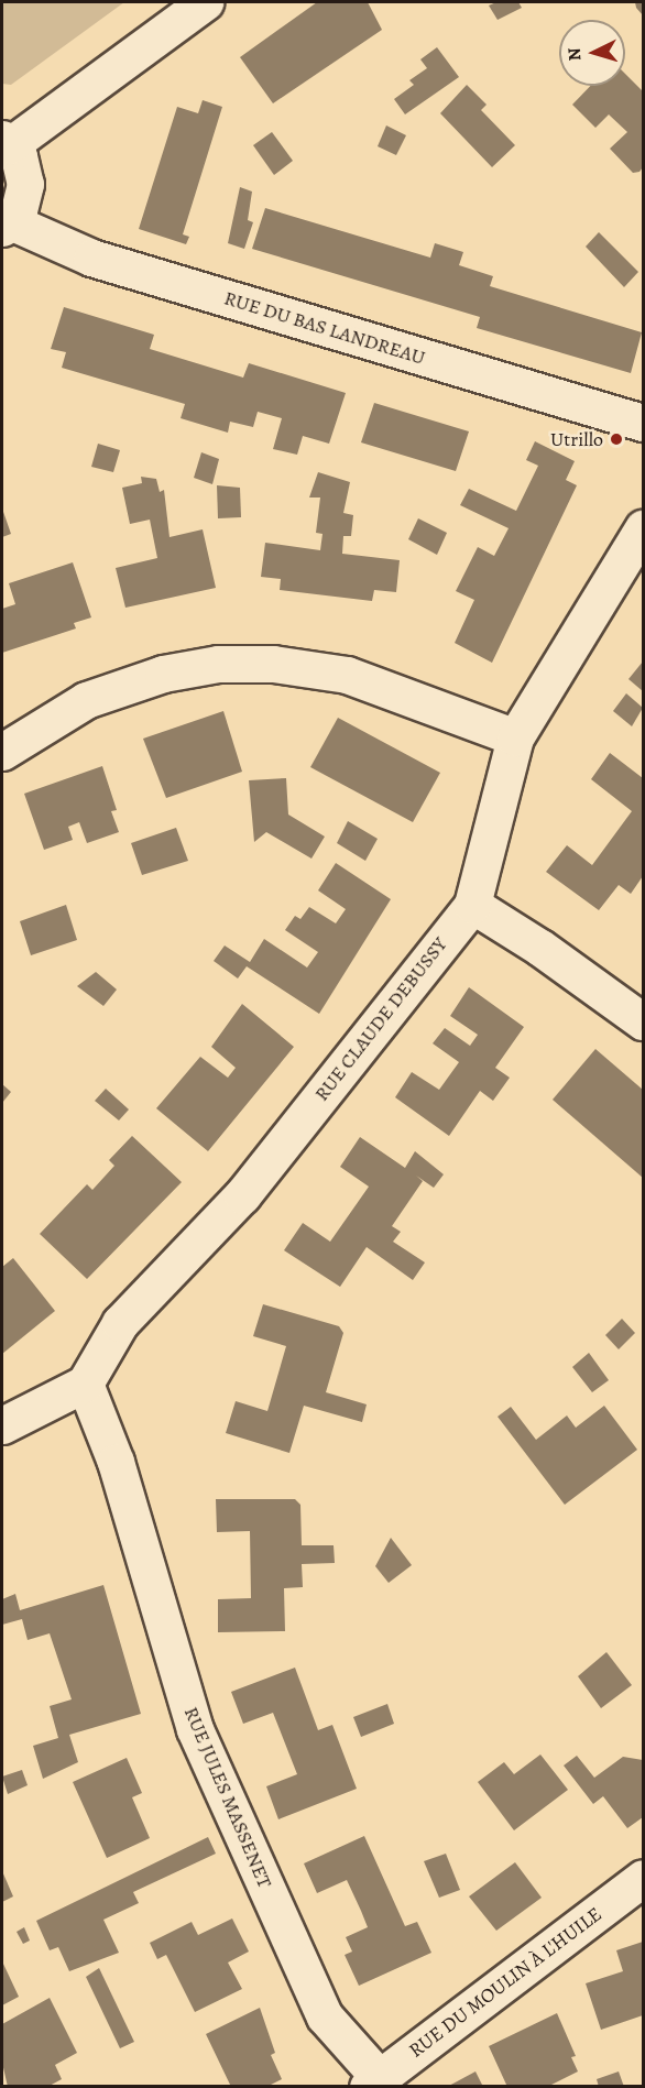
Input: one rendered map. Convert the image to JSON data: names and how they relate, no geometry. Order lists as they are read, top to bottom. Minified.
{"streets":{"street":["RUE DU BAS LANDREAU","RUE CLAUDE DEBUSSY","RUE JULES MASSENET","RUE DU MOULIN À L'HUILE"]},"crossings":[["RUE CLAUDE DEBUSSY","RUE JULES MASSENET"],["RUE JULES MASSENET","RUE DU MOULIN À L'HUILE"]],"places":["Utrillo"],"north":"left"}
